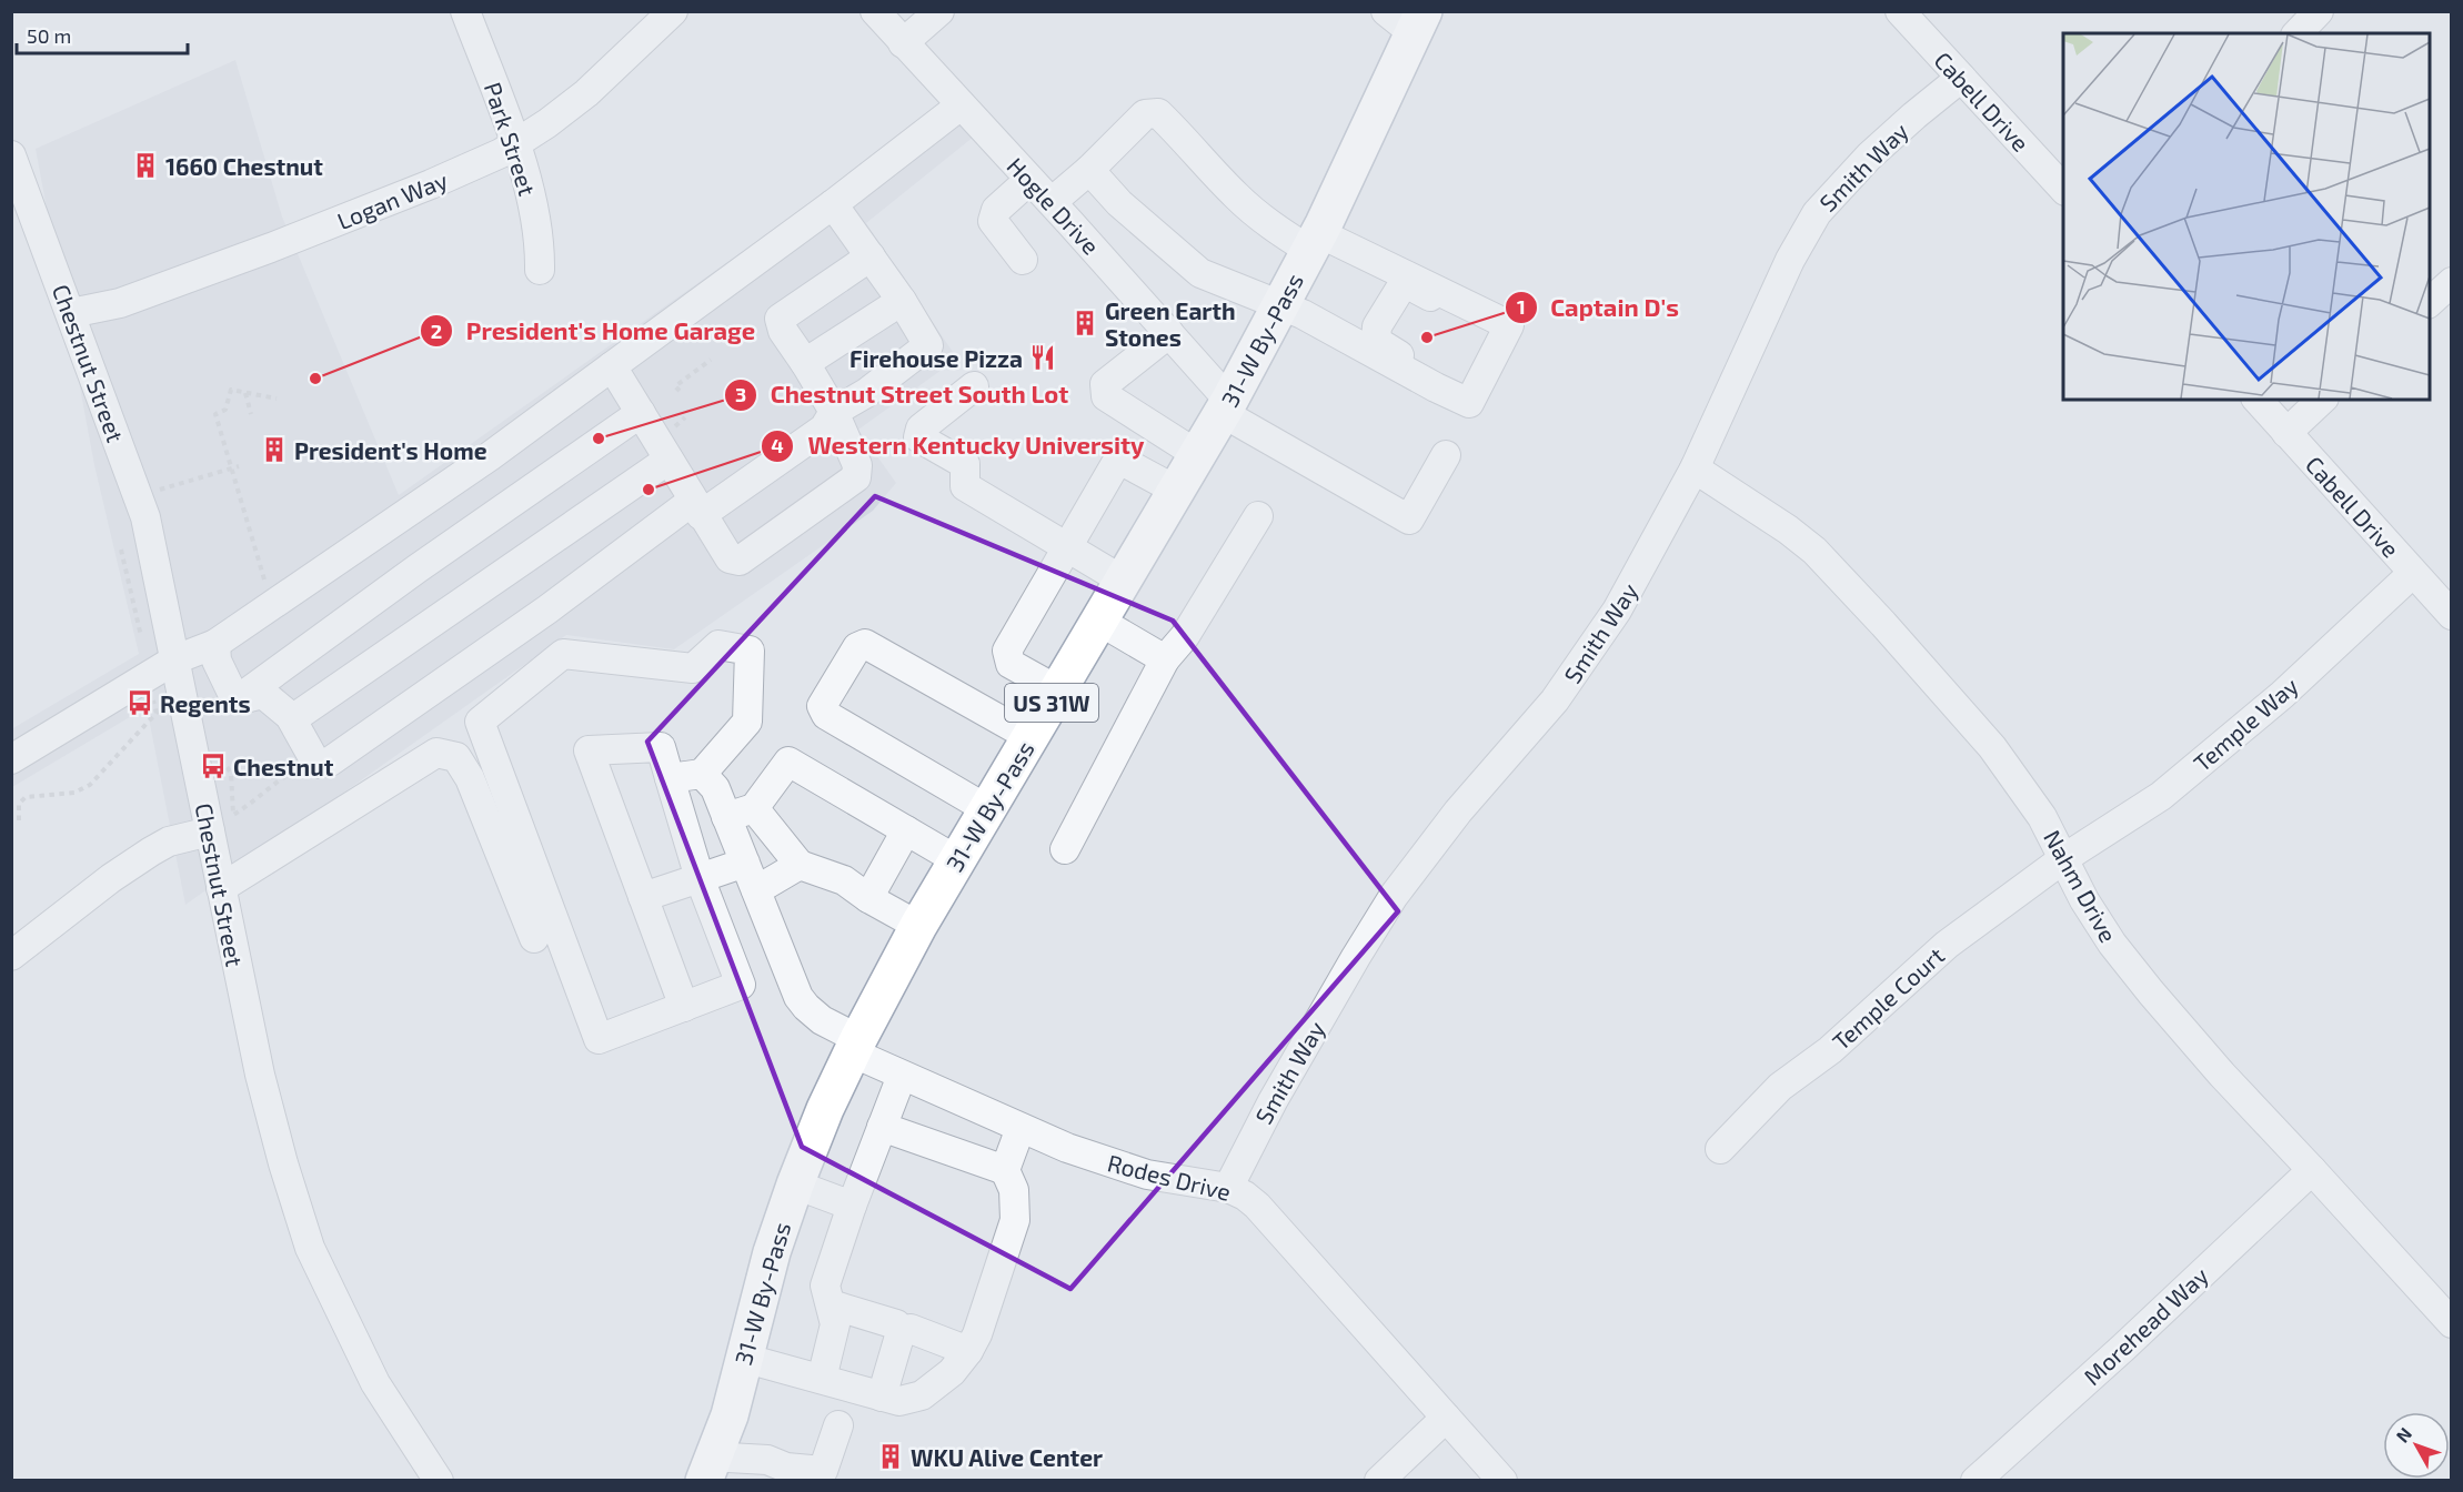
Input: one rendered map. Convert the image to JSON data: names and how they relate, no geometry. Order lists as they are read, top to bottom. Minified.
{"streets":{"main road":["31-W By-Pass","US 31W"],"street":["Cabell Drive","Park Street","Smith Way","Logan Way","Hogle Drive","Chestnut Street","Temple Way","Nahm Drive","Temple Court","Rodes Drive","Morehead Way"]},"crossings":[["Cabell Drive","Smith Way"],["Cabell Drive","Temple Way"],["Park Street","Logan Way"],["Smith Way","Nahm Drive"],["Smith Way","Rodes Drive"],["Logan Way","Chestnut Street"],["Hogle Drive","31-W By-Pass"],["31-W By-Pass","Rodes Drive"],["Temple Way","Nahm Drive"],["Temple Way","Temple Court"],["Nahm Drive","Temple Court"],["Nahm Drive","Morehead Way"]],"places":{"building":["1660 Chestnut","Green Earth Stones","President's Home","WKU Alive Center"],"other":["Captain D's","President's Home Garage","Chestnut Street South Lot","Western Kentucky University"],"restaurant":["Firehouse Pizza"],"bus stop":["Regents","Chestnut"]},"scale_bar":"50 m","north":"top left"}
